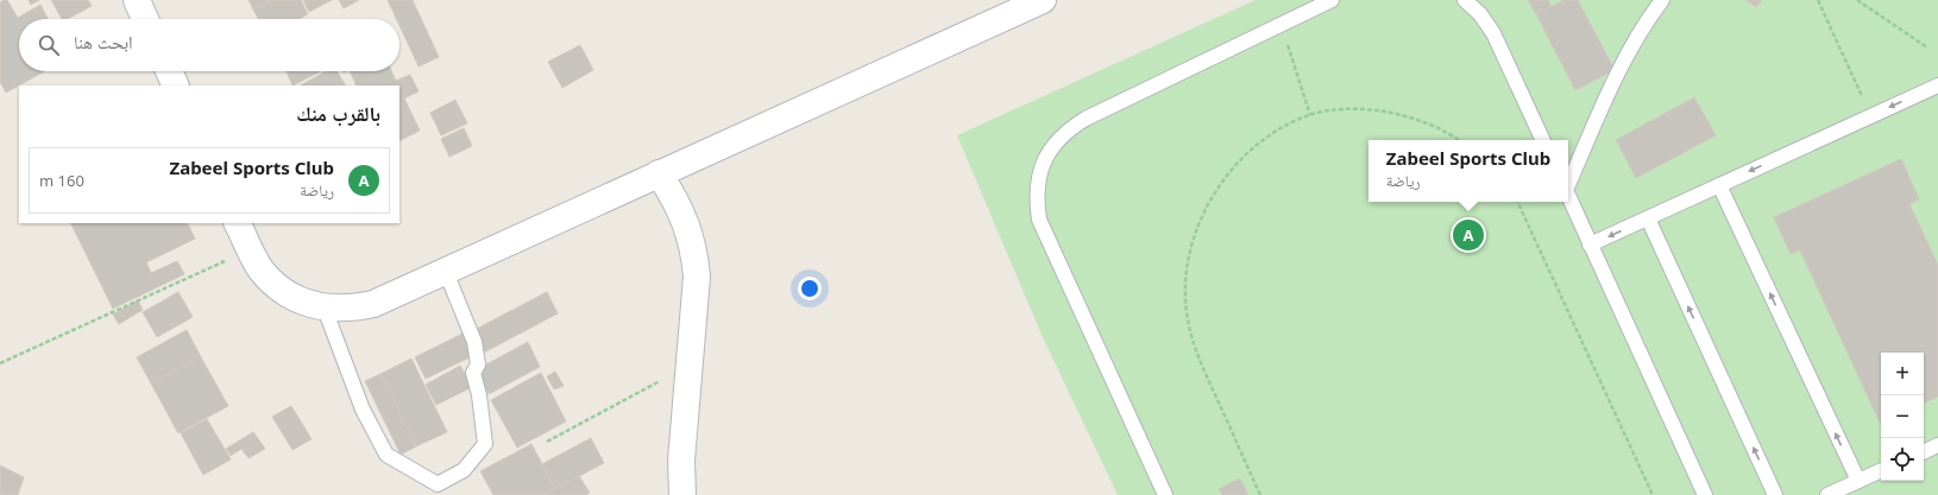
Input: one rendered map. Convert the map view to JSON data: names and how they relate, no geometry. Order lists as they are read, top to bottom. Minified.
{"page":{"search":"ابحث هنا","heading":"بالقرب منك","popup":["Zabeel Sports Club","رياضة"],"list":[{"mark":"A","name":"Zabeel Sports Club","note":"رياضة","value":"160 m"}],"pins":"A","map_buttons":["+","−"]}}
